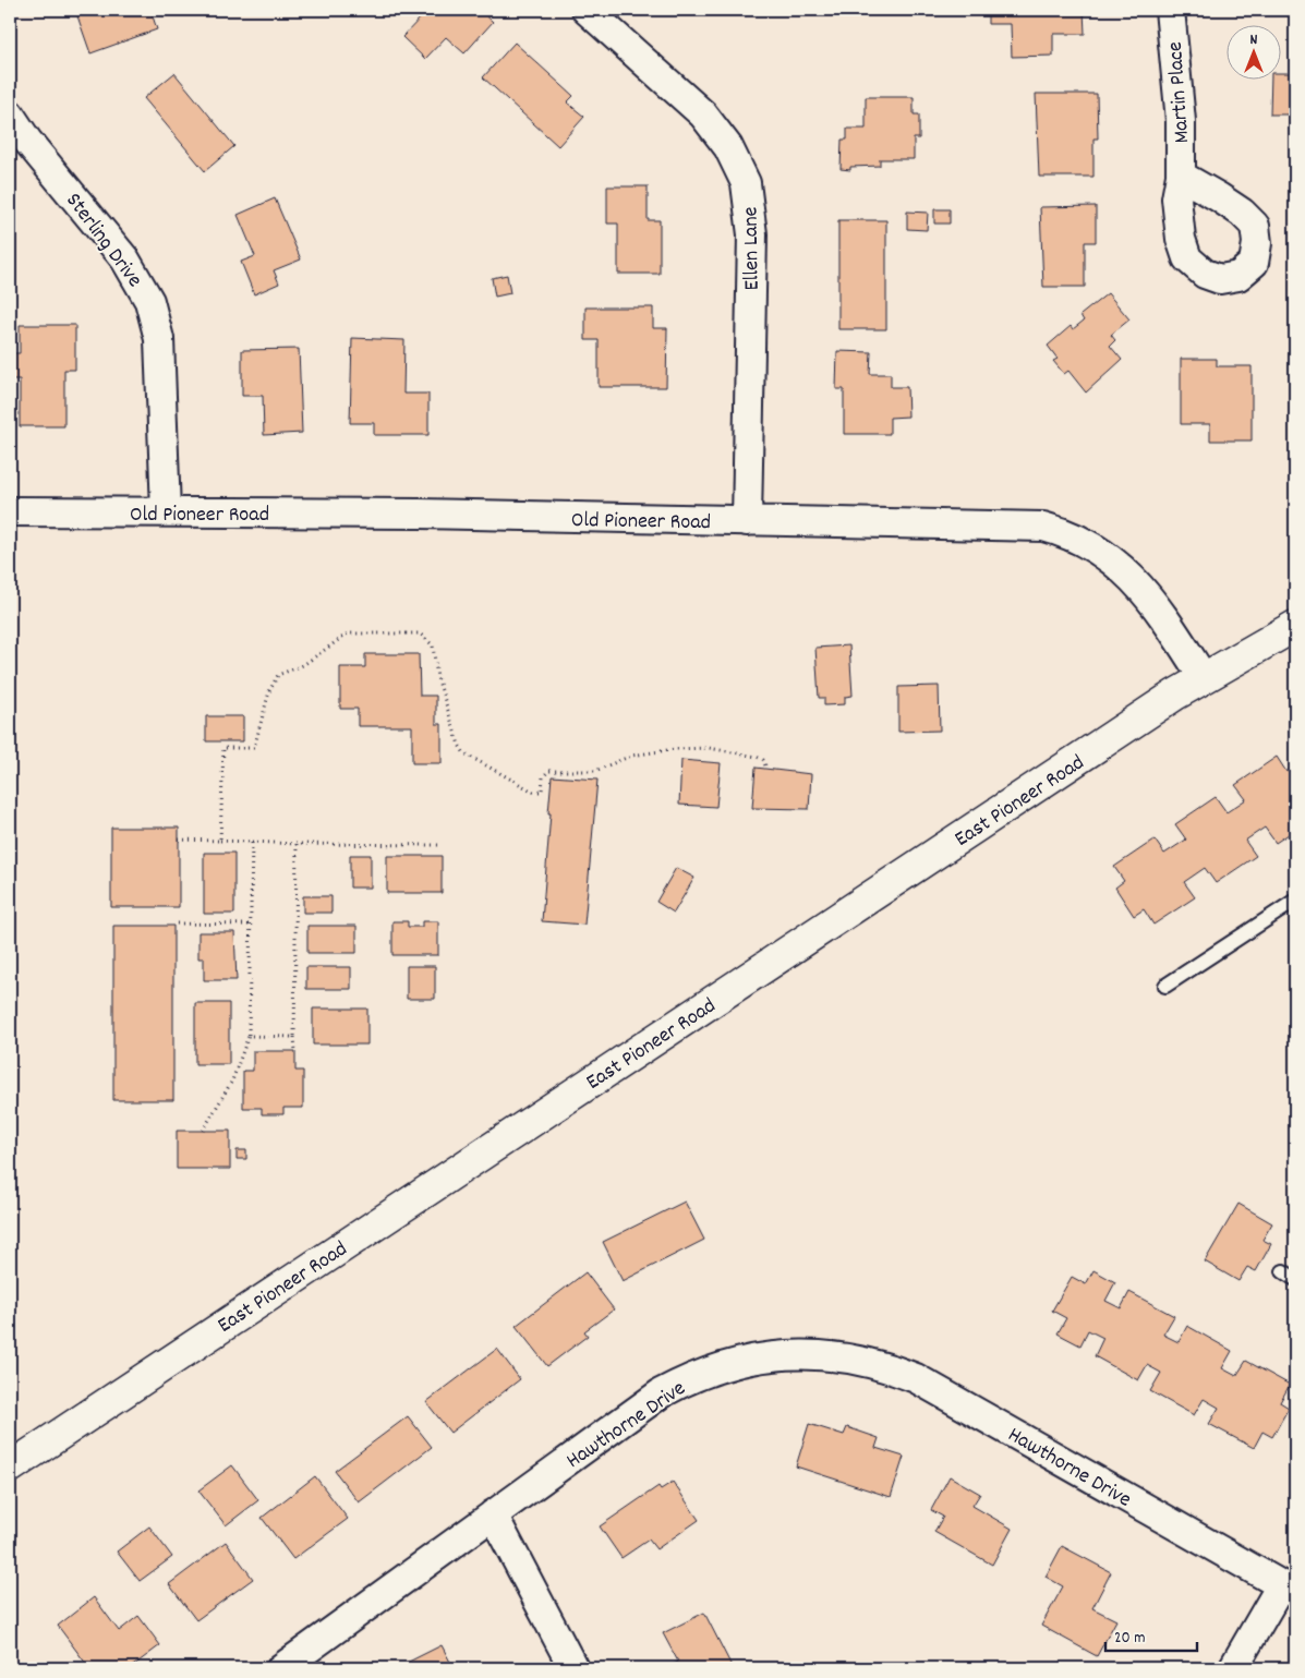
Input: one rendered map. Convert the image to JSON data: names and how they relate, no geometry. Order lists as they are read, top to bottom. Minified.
{"streets":{"main road":["East Pioneer Road"],"street":["Martin Place","Sterling Drive","Ellen Lane","Old Pioneer Road","Hawthorne Drive"]},"crossings":[["Sterling Drive","Old Pioneer Road"],["Ellen Lane","Old Pioneer Road"],["Old Pioneer Road","East Pioneer Road"]],"scale_bar":"20 m","north":"top"}
